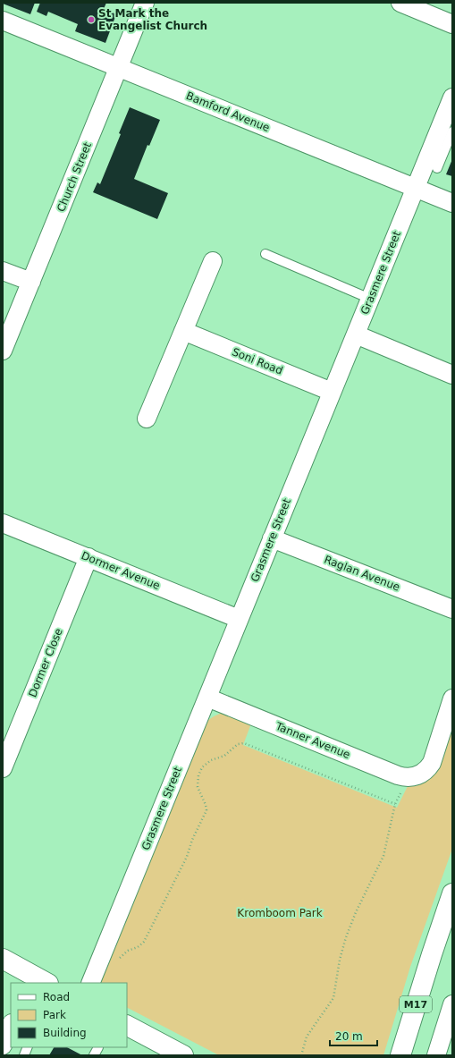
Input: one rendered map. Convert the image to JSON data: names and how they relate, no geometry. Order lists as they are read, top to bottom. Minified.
{"streets":{"main road":["M17"],"street":["Bamford Avenue","Church Street","Grasmere Street","Soni Road","Dormer Avenue","Raglan Avenue","Dormer Close","Tanner Avenue"]},"crossings":[["Bamford Avenue","Church Street"],["Bamford Avenue","Grasmere Street"],["Grasmere Street","Soni Road"],["Grasmere Street","Dormer Avenue"],["Grasmere Street","Raglan Avenue"],["Grasmere Street","Tanner Avenue"],["Dormer Avenue","Dormer Close"]],"parks":["Kromboom Park"],"places":["St Mark the Evangelist Church"],"legend":["Road","Park","Building"],"scale_bar":"20 m"}
